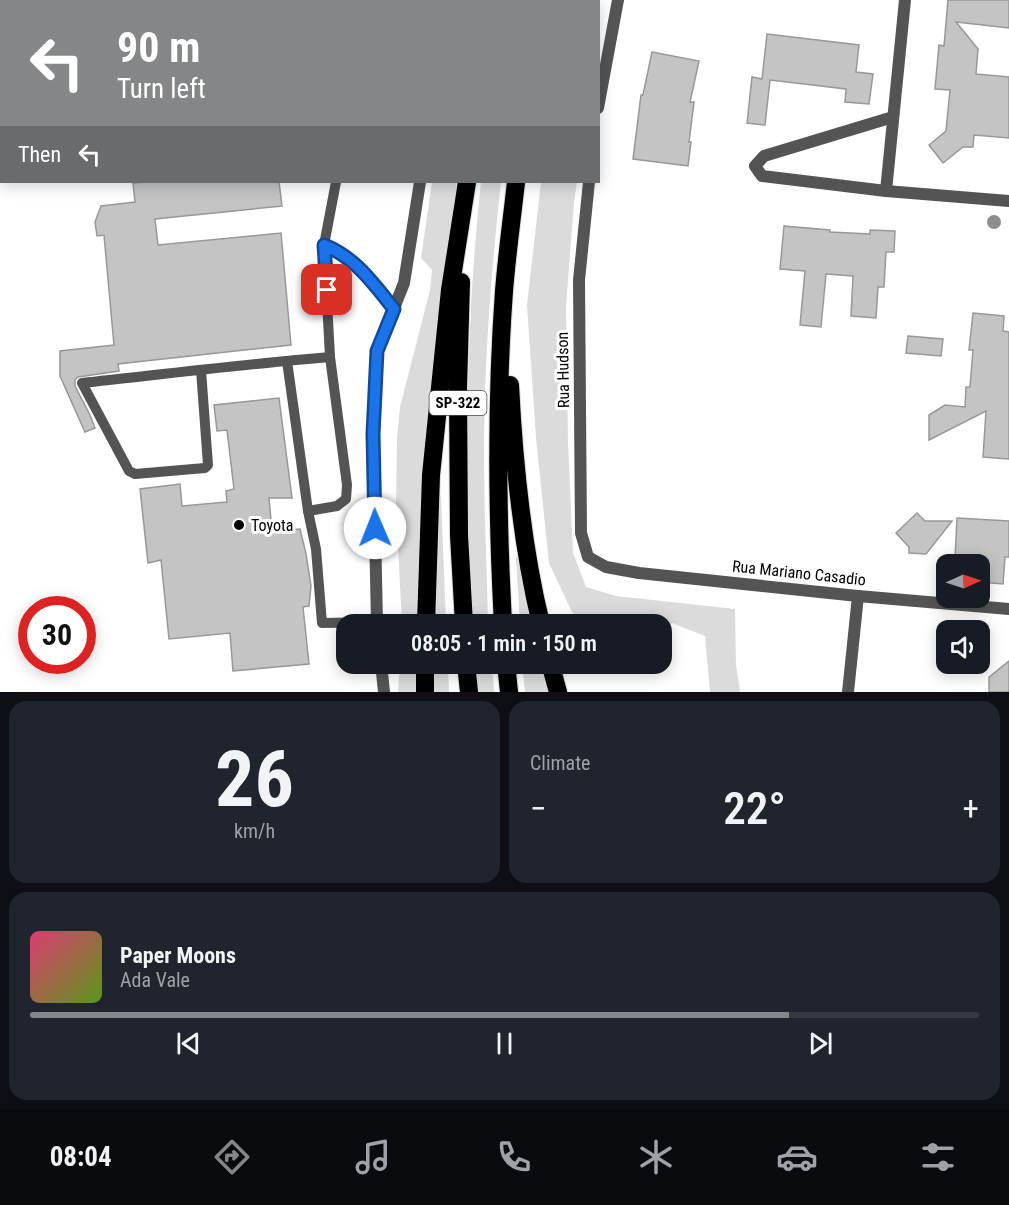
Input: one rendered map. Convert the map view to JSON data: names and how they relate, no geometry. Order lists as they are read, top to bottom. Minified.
{"streets":{"highway":["SP-322"],"street":["Rua Hudson","Rua Mariano Casadio"]},"crossings":[["Rua Hudson","Rua Mariano Casadio"]],"places":["Toyota"],"north":"right","page":{"turn":["90 m","Turn left"],"then":"Then","limit":"30","trip":"08:05 · 1 min · 150 m","tile":[["26","km/h"],"Climate"],"heat":["−","22°","+"],"song":["Paper Moons","Ada Vale"],"tabs":"08:04"}}
